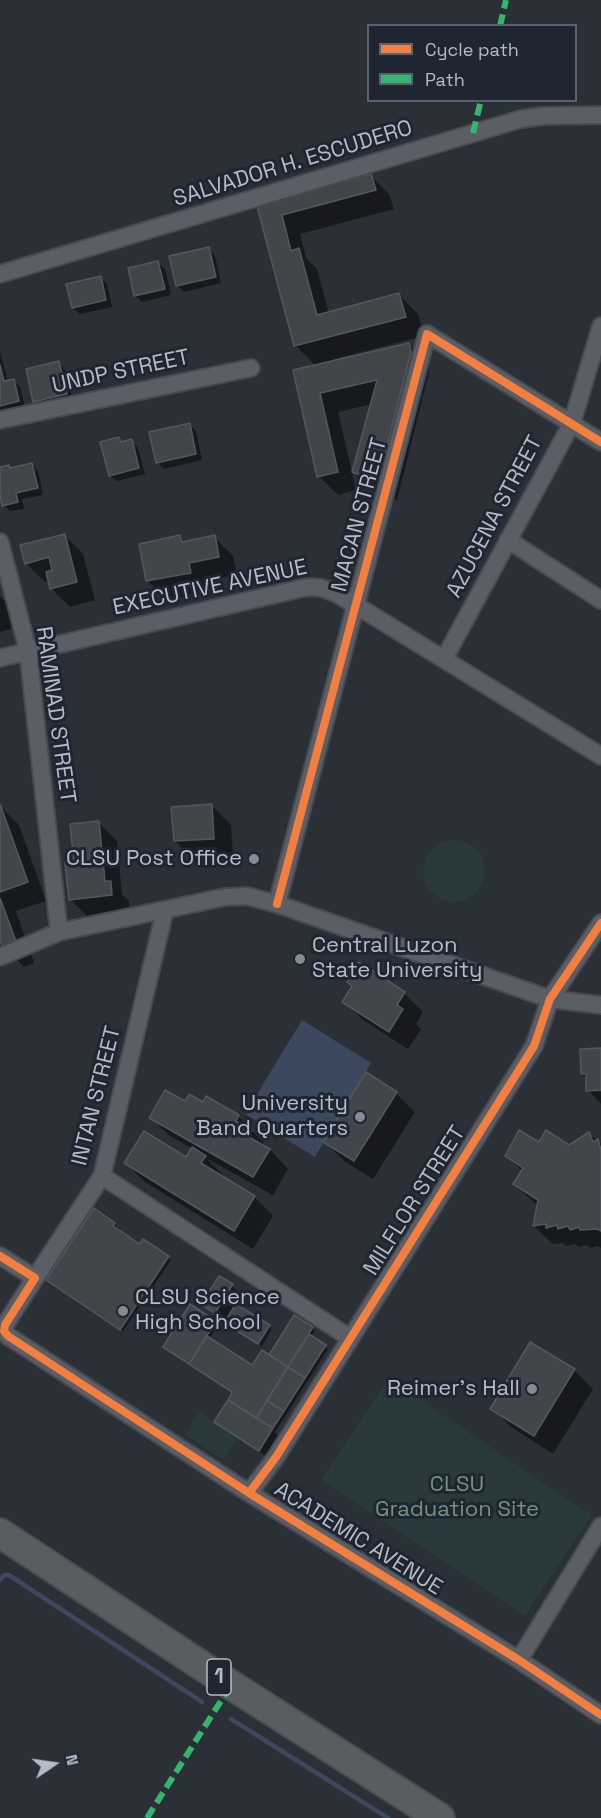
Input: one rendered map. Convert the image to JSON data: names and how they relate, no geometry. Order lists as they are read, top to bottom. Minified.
{"streets":{"highway":["1"],"street":["SALVADOR H. ESCUDERO","UNDP STREET","MACAN STREET","AZUCENA STREET","EXECUTIVE AVENUE","RAMINAD STREET","INTAN STREET","MILFLOR STREET","ACADEMIC AVENUE"]},"crossings":[["MACAN STREET","AZUCENA STREET"],["MACAN STREET","EXECUTIVE AVENUE"],["AZUCENA STREET","EXECUTIVE AVENUE"],["EXECUTIVE AVENUE","RAMINAD STREET"],["INTAN STREET","ACADEMIC AVENUE"],["MILFLOR STREET","ACADEMIC AVENUE"]],"parks":["CLSU Graduation Site"],"places":["CLSU Post Office","Central Luzon State University","University Band Quarters","CLSU Science High School","Reimer's Hall"],"legend":["Cycle path","Path"],"north":"right"}
